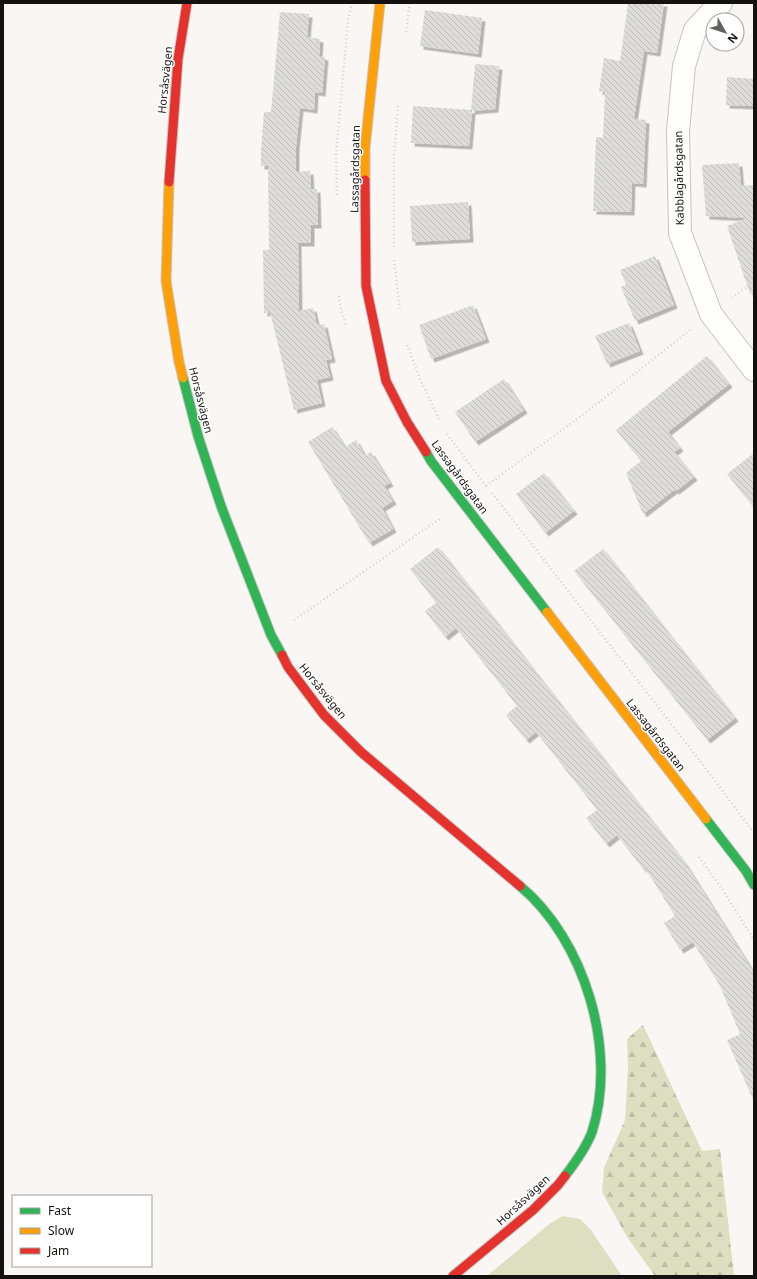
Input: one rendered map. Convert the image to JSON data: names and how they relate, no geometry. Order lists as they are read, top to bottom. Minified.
{"streets":{"street":["Horsåsvägen","Lassagårdsgatan","Kabblagårdsgatan"]},"legend":["Fast","Slow","Jam"],"north":"bottom right"}
